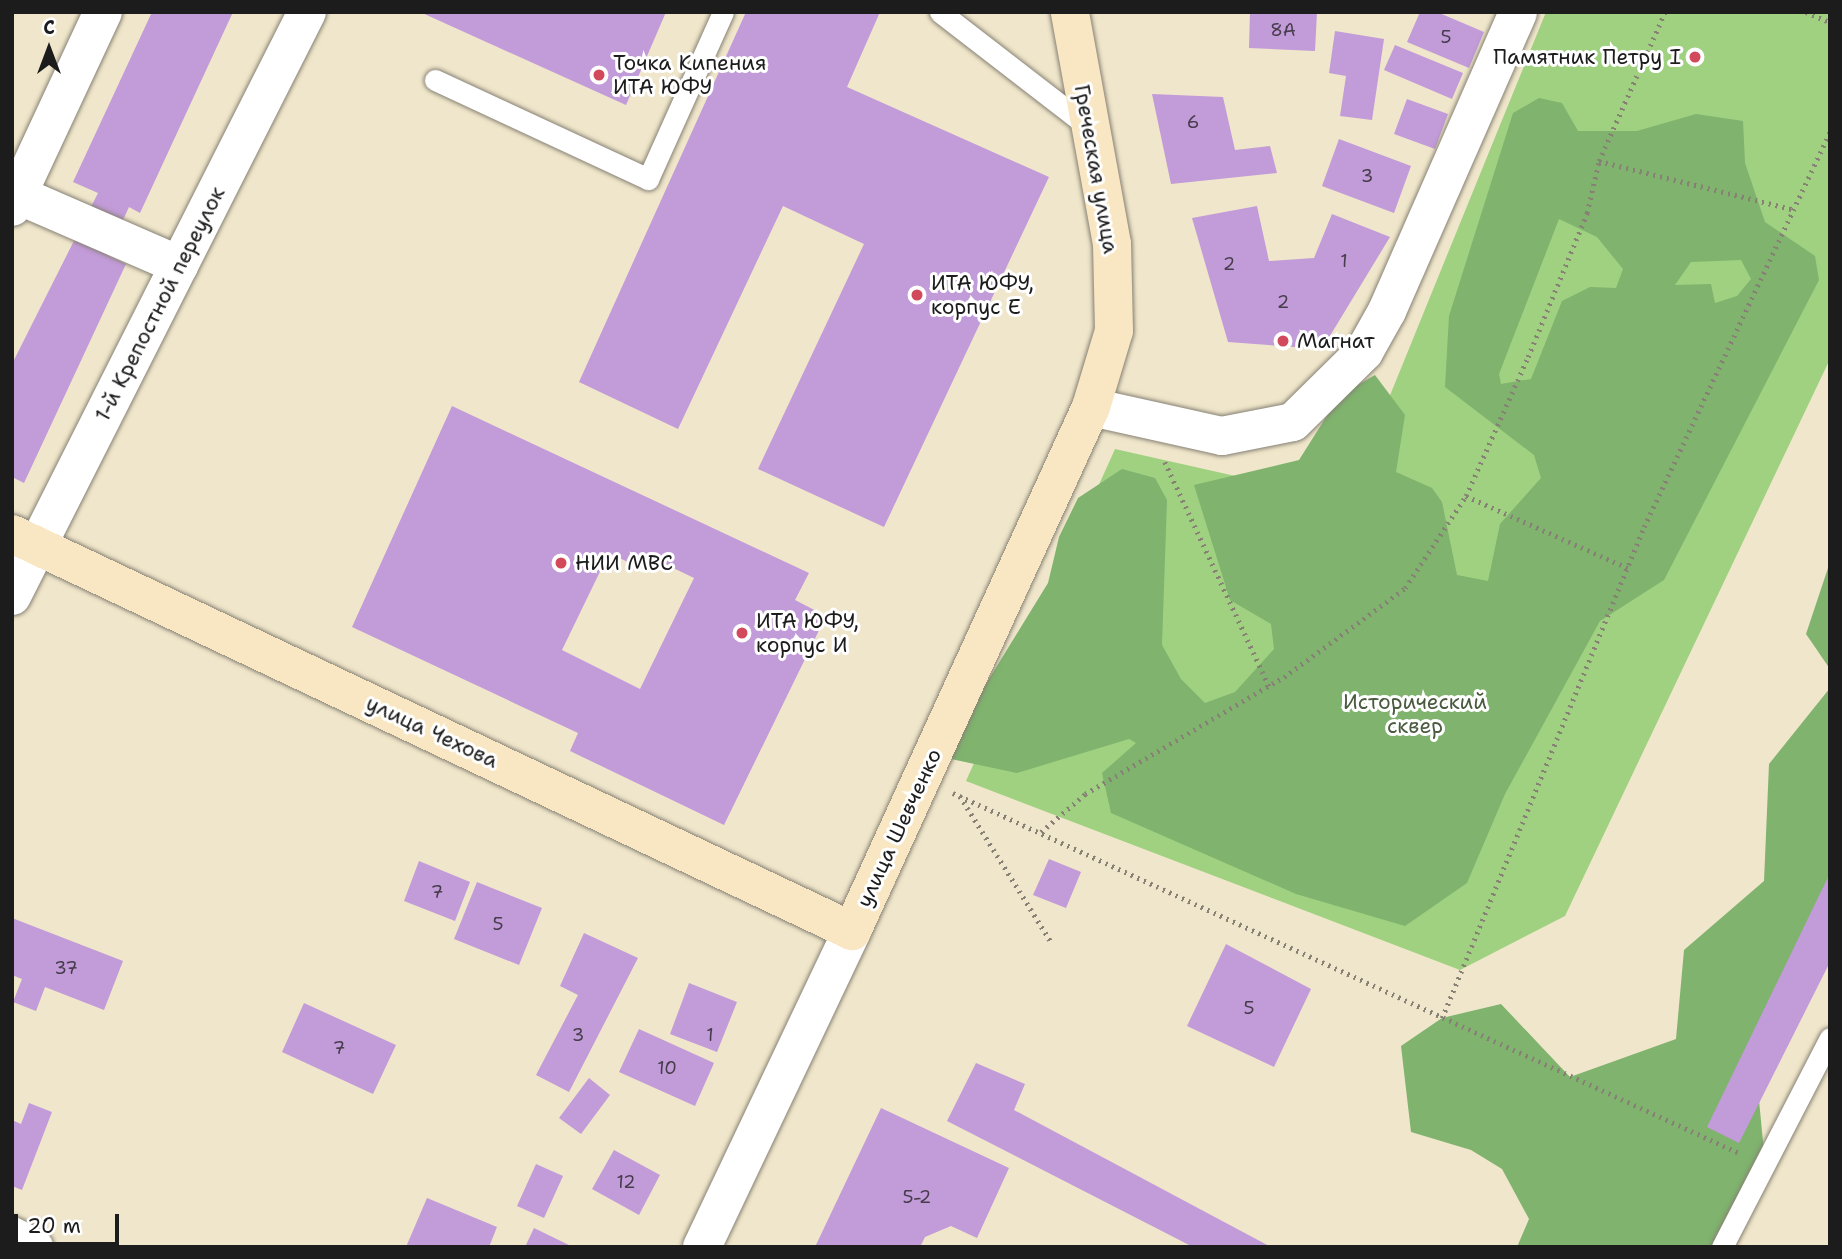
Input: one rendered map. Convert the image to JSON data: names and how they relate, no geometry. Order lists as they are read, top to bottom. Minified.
{"streets":{"main road":["Греческая улица","улица Чехова","улица Шевченко"],"street":["1-й Крепостной переулок"]},"crossings":[["Греческая улица","улица Шевченко"],["1-й Крепостной переулок","улица Чехова"],["улица Чехова","улица Шевченко"]],"parks":["Исторический сквер"],"places":["Памятник Петру I","Точка Кипения ИТА ЮФУ","ИТА ЮФУ, корпус Е","Магнат","НИИ МВС","ИТА ЮФУ, корпус И"],"house_numbers":["8А","5","6","3","1","2","2","7","5","37","5","3","1","7","10","12","5-2"],"scale_bar":"20 m","north":"top"}
